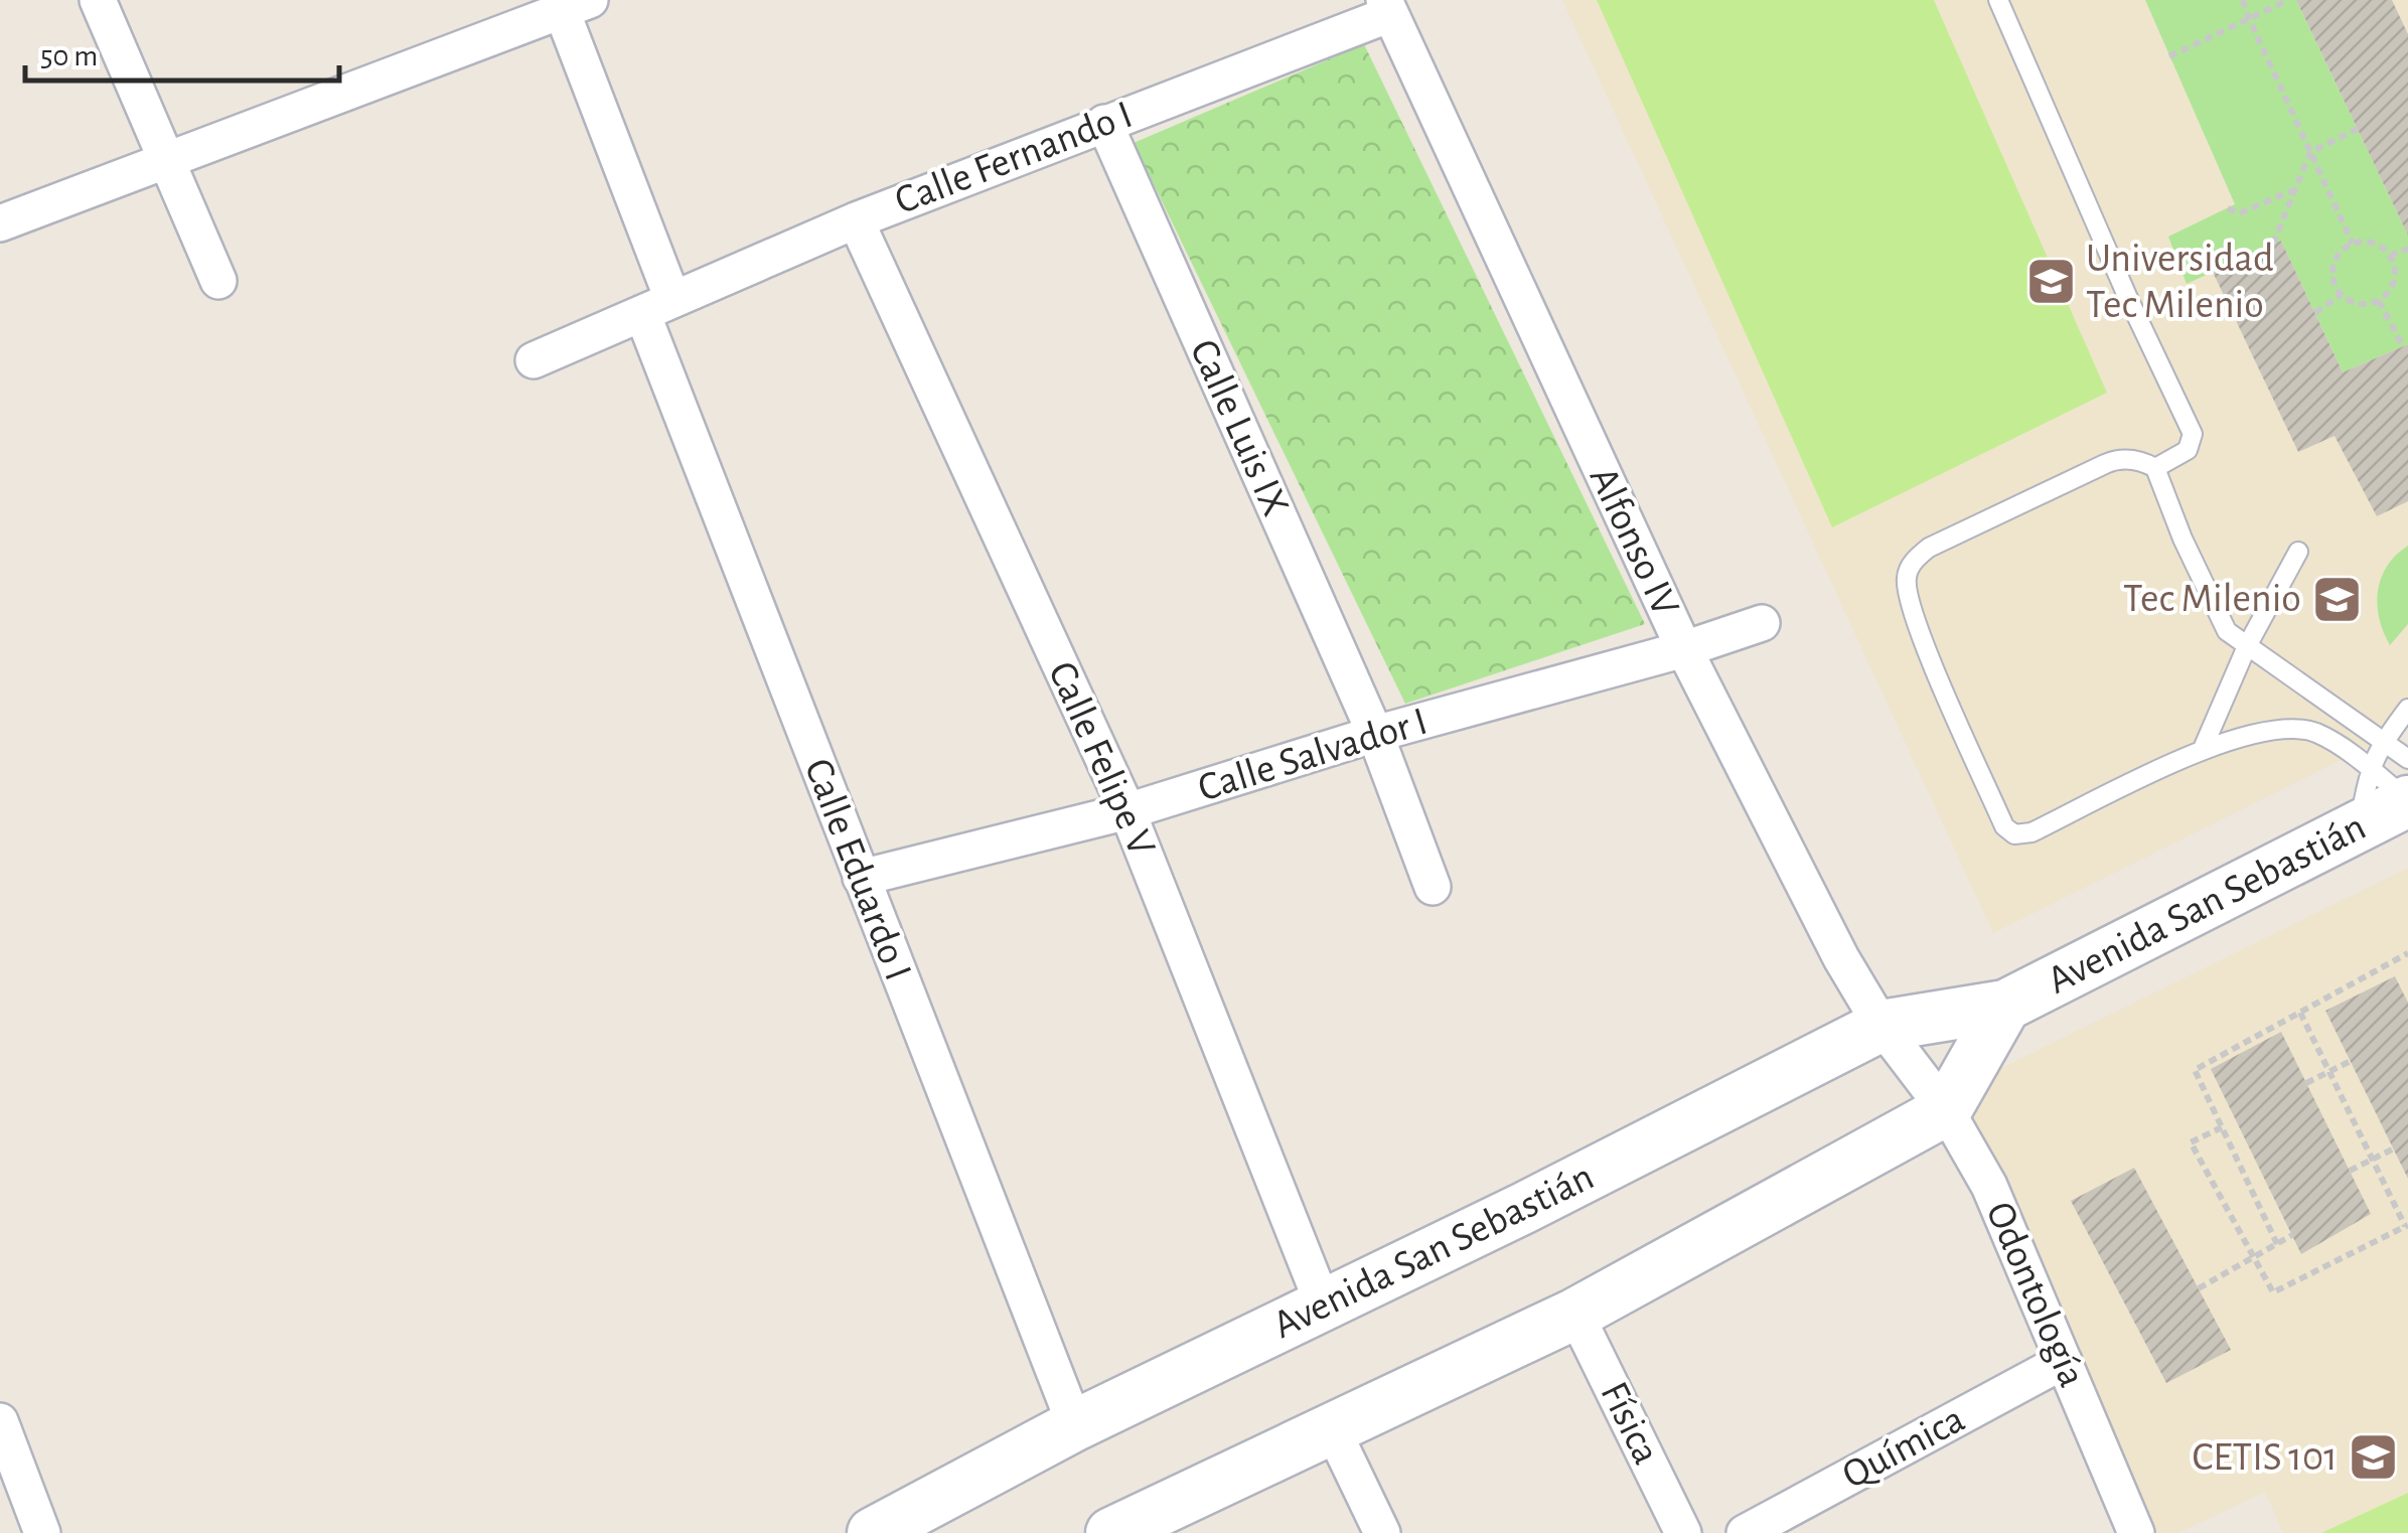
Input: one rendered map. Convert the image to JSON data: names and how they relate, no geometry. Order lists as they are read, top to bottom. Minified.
{"streets":{"main road":["Avenida San Sebastián"],"street":["Calle Fernando I","Calle Luis IX","Alfonso IV","Calle Salvador I","Calle Felipe V","Calle Eduardo I","Odontología","Física","Química"]},"crossings":[["Calle Fernando I","Calle Luis IX"],["Calle Fernando I","Alfonso IV"],["Calle Fernando I","Calle Felipe V"],["Calle Fernando I","Calle Eduardo I"],["Calle Luis IX","Calle Salvador I"],["Alfonso IV","Calle Salvador I"],["Alfonso IV","Avenida San Sebastián"],["Alfonso IV","Odontología"],["Calle Salvador I","Calle Felipe V"],["Calle Salvador I","Calle Eduardo I"],["Calle Felipe V","Avenida San Sebastián"],["Calle Eduardo I","Avenida San Sebastián"],["Avenida San Sebastián","Odontología"],["Odontología","Química"]],"places":{"school or university":["Universidad Tec Milenio","Tec Milenio","CETIS 101"]},"scale_bar":"50 m"}
